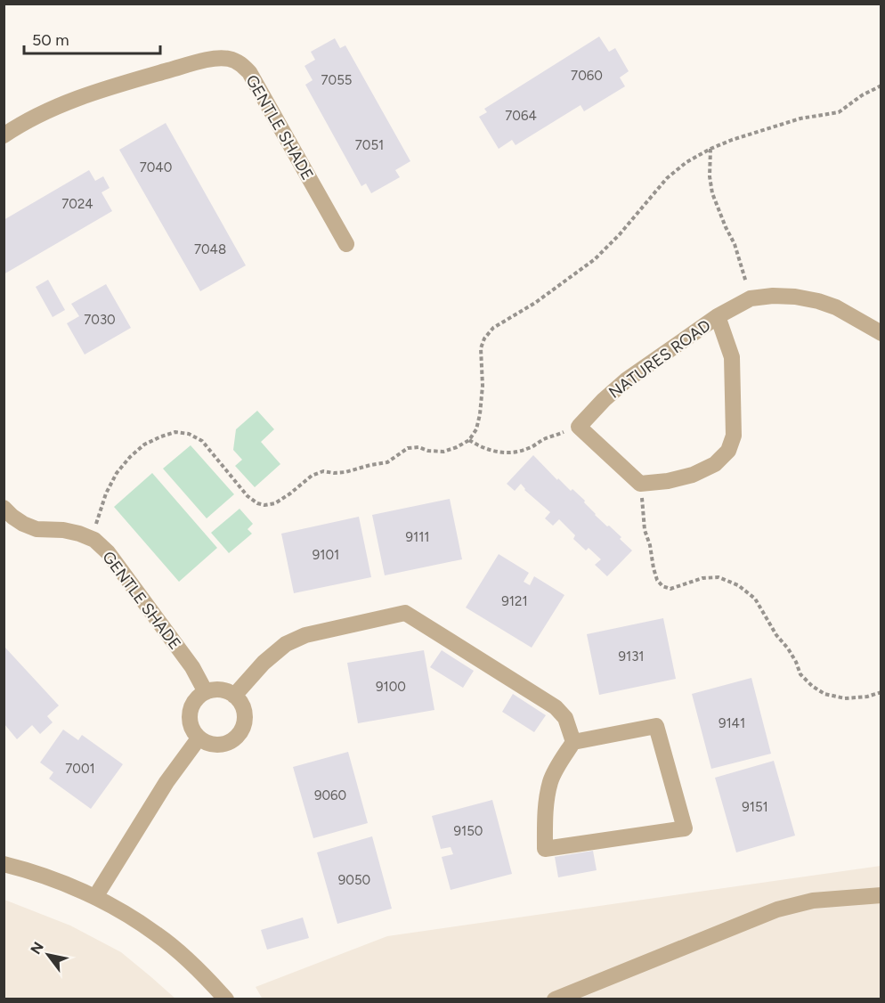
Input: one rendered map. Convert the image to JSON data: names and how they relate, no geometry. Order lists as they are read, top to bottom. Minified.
{"streets":{"street":["GENTLE SHADE","NATURES ROAD"]},"house_numbers":["7060","7055","7064","7051","7040","7024","7048","7030","9111","9101","9121","9131","9100","9141","7001","9060","9151","9150","9050"],"scale_bar":"50 m","north":"top left"}
